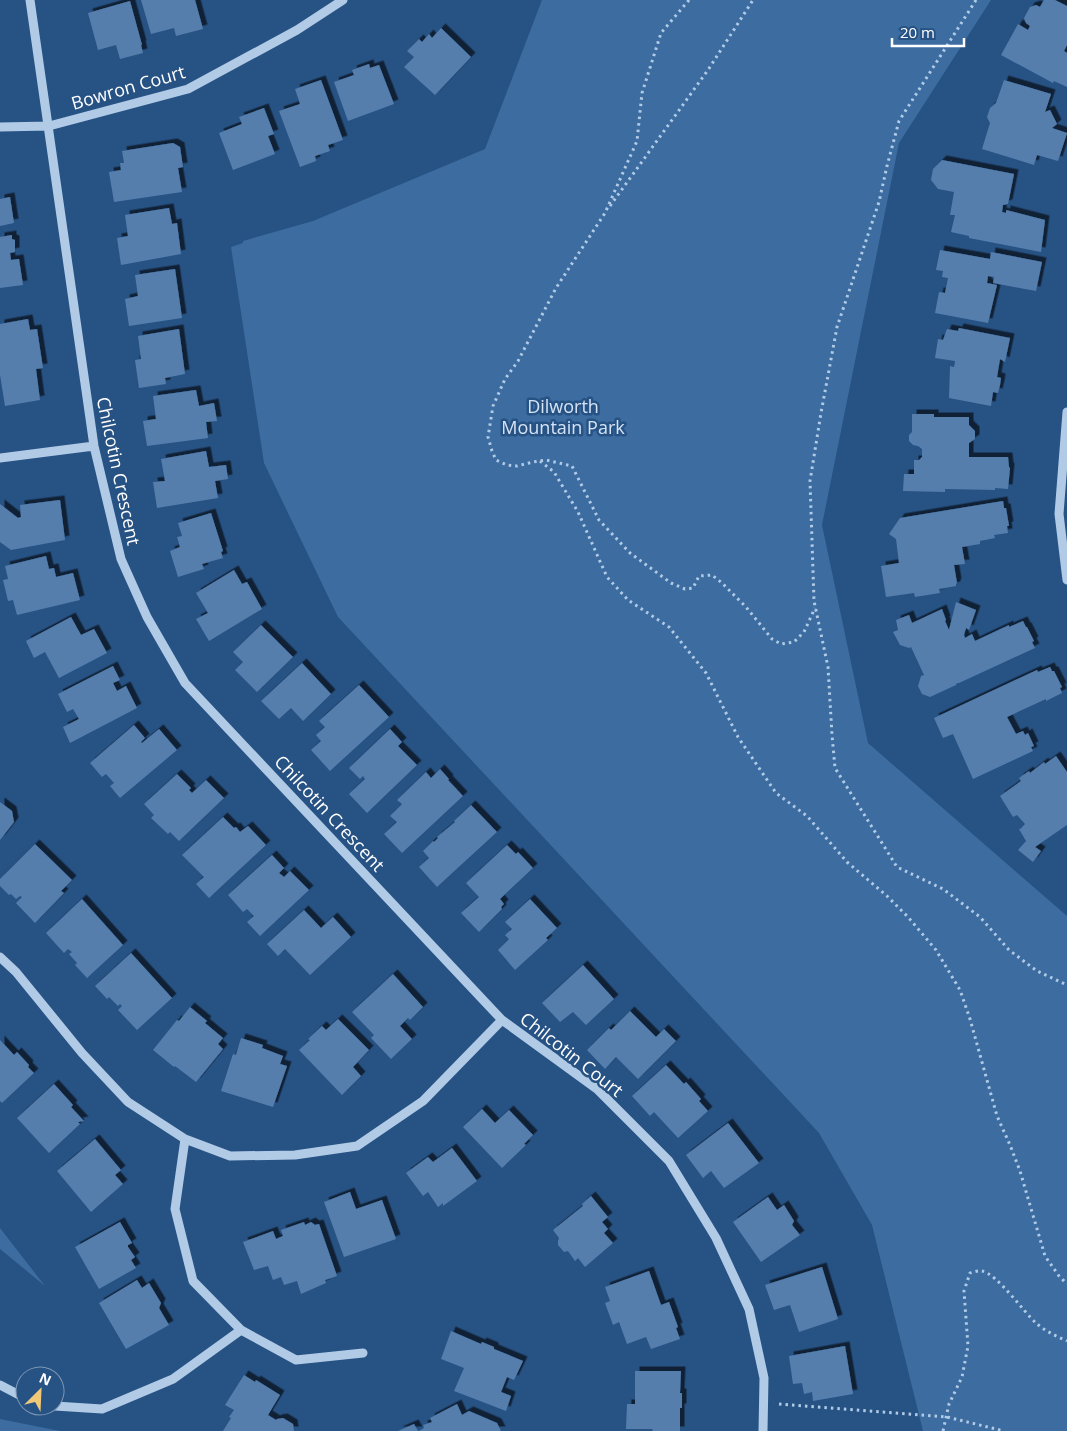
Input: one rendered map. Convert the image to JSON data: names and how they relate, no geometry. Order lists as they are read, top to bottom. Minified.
{"streets":{"street":["Bowron Court","Chilcotin Crescent","Chilcotin Court"]},"crossings":[["Bowron Court","Chilcotin Crescent"],["Chilcotin Crescent","Chilcotin Court"]],"parks":["Dilworth Mountain Park"],"scale_bar":"20 m","north":"top right"}
